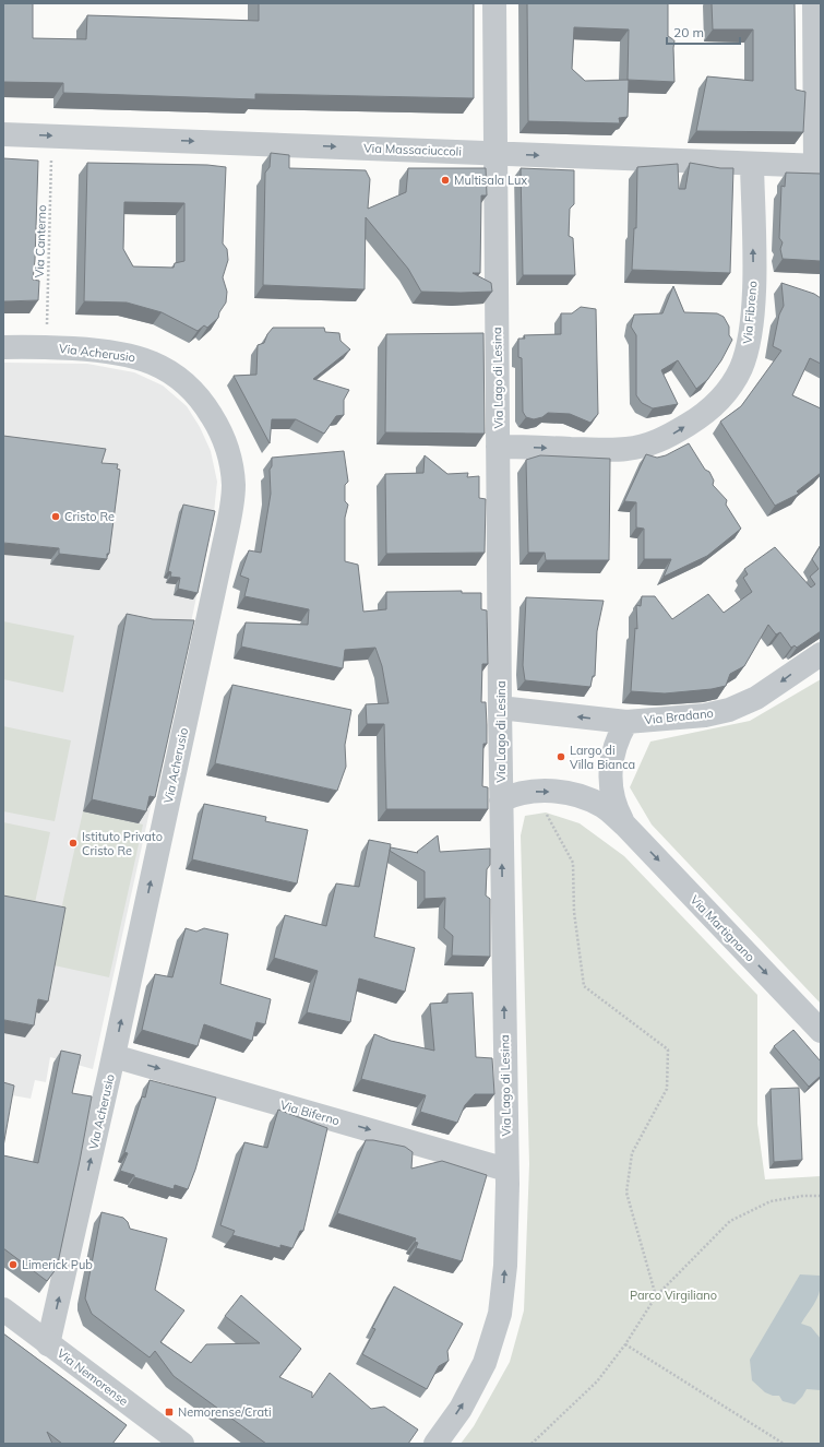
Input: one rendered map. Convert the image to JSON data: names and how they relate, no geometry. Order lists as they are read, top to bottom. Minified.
{"streets":{"street":["Via Massaciuccoli","Via Fibreno","Via Acherusio","Via Lago di Lesina","Via Bradano","Via Martignano","Via Biferno","Via Nemorense"],"path":["Via Canterno"]},"crossings":[["Via Massaciuccoli","Via Canterno"],["Via Massaciuccoli","Via Fibreno"],["Via Massaciuccoli","Via Lago di Lesina"],["Via Canterno","Via Acherusio"],["Via Fibreno","Via Lago di Lesina"],["Via Acherusio","Via Biferno"],["Via Acherusio","Via Nemorense"],["Via Lago di Lesina","Via Biferno"]],"one_way":["Via Massaciuccoli","Via Acherusio","Via Lago di Lesina","Via Bradano","Via Martignano","Via Biferno"],"parks":["Parco Virgiliano"],"places":{"other":["Multisala Lux","Cristo Re","Largo di Villa Bianca","Istituto Privato Cristo Re","Limerick Pub"],"transit":["Nemorense/Crati"]},"scale_bar":"20 m"}
